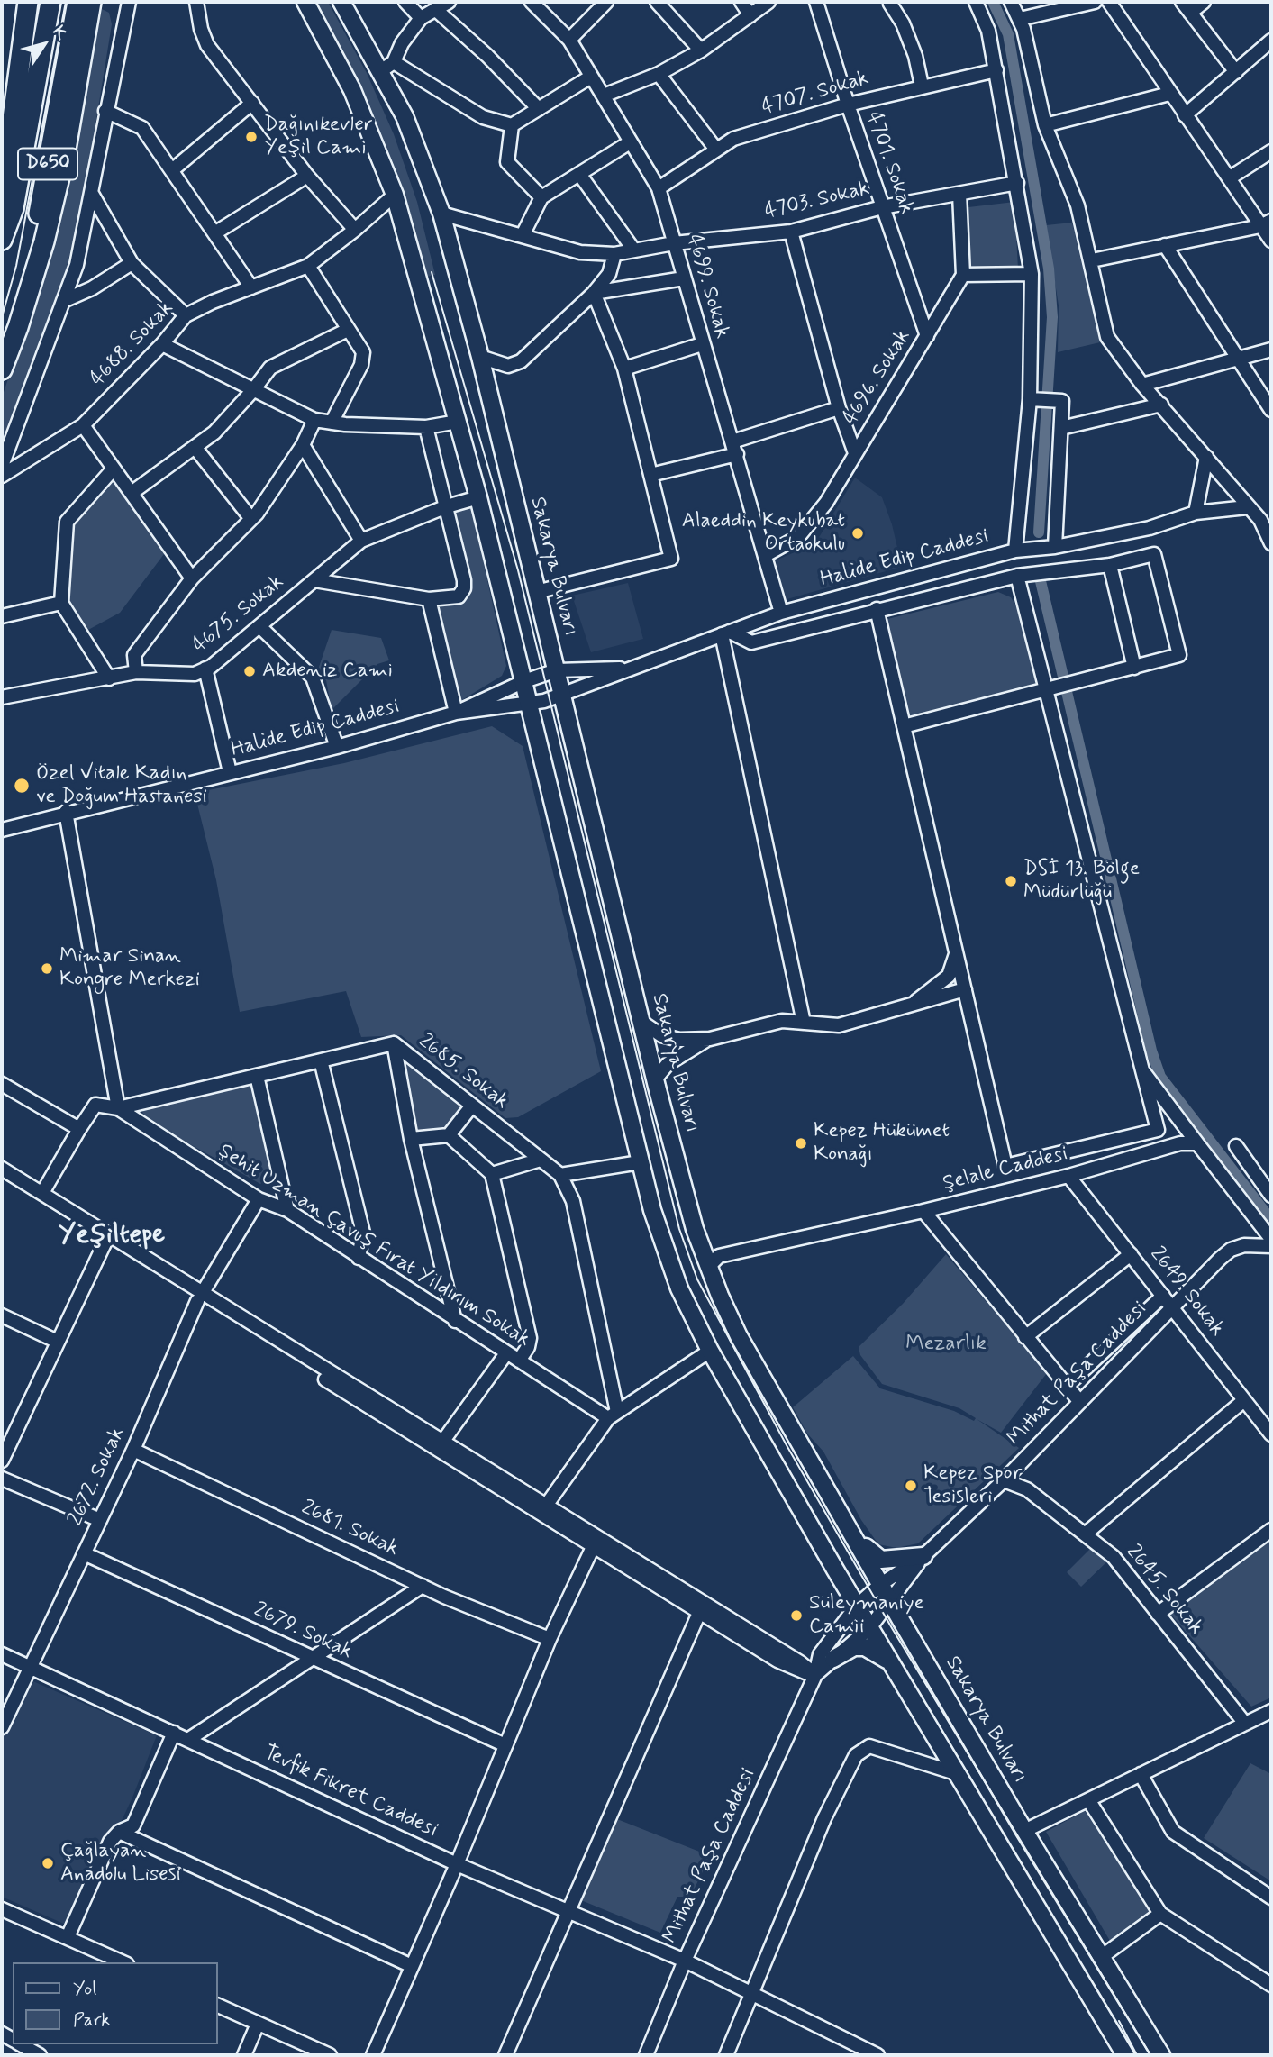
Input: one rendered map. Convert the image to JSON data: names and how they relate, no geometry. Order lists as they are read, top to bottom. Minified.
{"streets":{"highway":["D650"],"main road":["Sakarya Bulvarı"],"street":["4707. Sokak","4701. Sokak","4703. Sokak","4699. Sokak","4688. Sokak","4696. Sokak","Halide Edip Caddesi","4675. Sokak","2685. Sokak","Şelale Caddesi","Şehit Uzman Çavuş Fırat Yıldırım Sokak","2649. Sokak","Mithat Paşa Caddesi","2672. Sokak","2681. Sokak","2645. Sokak","2679. Sokak","Tevfik Fikret Caddesi"]},"crossings":[["4707. Sokak","4701. Sokak"],["4707. Sokak","4699. Sokak"],["4701. Sokak","4703. Sokak"],["4701. Sokak","4696. Sokak"],["4703. Sokak","4699. Sokak"],["4703. Sokak","Sakarya Bulvarı"],["4699. Sokak","4696. Sokak"],["4699. Sokak","Halide Edip Caddesi"],["Halide Edip Caddesi","Sakarya Bulvarı"],["Sakarya Bulvarı","Şelale Caddesi"],["Sakarya Bulvarı","Mithat Paşa Caddesi"],["2685. Sokak","Şehit Uzman Çavuş Fırat Yıldırım Sokak"],["Şelale Caddesi","2649. Sokak"],["Şehit Uzman Çavuş Fırat Yıldırım Sokak","2672. Sokak"],["2649. Sokak","Mithat Paşa Caddesi"],["Mithat Paşa Caddesi","2645. Sokak"],["Mithat Paşa Caddesi","Tevfik Fikret Caddesi"],["2672. Sokak","2681. Sokak"],["2672. Sokak","2679. Sokak"],["2672. Sokak","Tevfik Fikret Caddesi"]],"districts":["Yeşiltepe"],"parks":["Mezarlık"],"places":["Dağınıkevler Yeşil Cami","Alaeddin Keykubat Ortaokulu","Akdeniz Cami","Özel Vitale Kadın ve Doğum Hastanesi","DSİ 13. Bölge Müdürlüğü","Mimar Sinan Kongre Merkezi","Kepez Hükümet Konağı","Kepez Spor Tesisleri","Süleymaniye Camii","Çağlayan Anadolu Lisesi"],"legend":["Yol","Park"],"north":"top right"}
